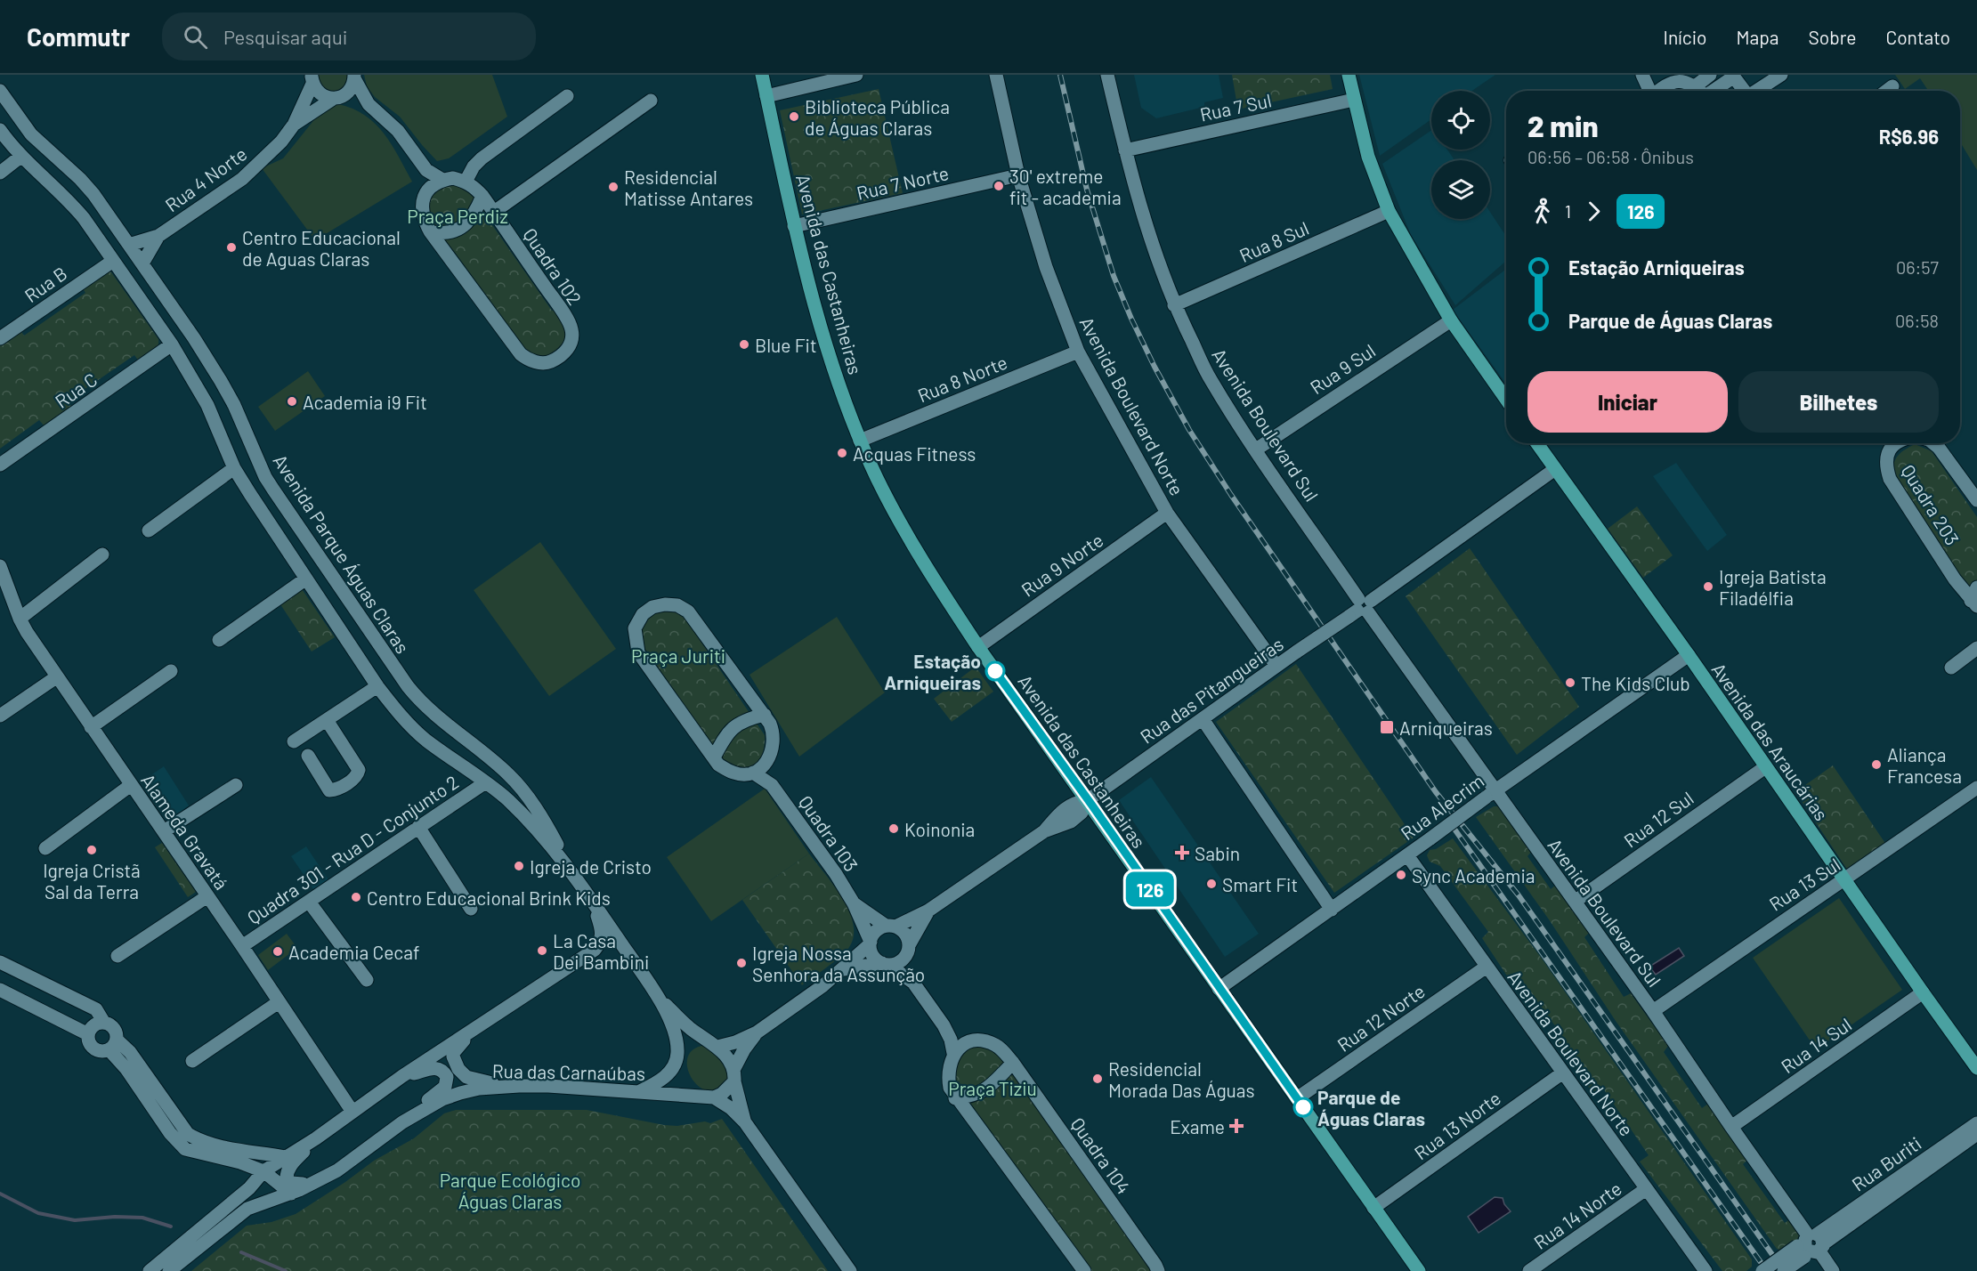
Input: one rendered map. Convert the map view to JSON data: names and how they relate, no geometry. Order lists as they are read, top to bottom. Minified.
{"streets":{"main road":["Avenida das Castanheiras","Avenida das Araucárias"],"street":["Rua 7 Sul","Rua 4 Norte","Rua 7 Norte","Rua 8 Sul","Quadra 102","Rua B","Rua 9 Sul","Rua 8 Norte","Rua C","Avenida Boulevard Norte","Avenida Boulevard Sul","Quadra 203","Avenida Parque Águas Claras","Rua 9 Norte","Rua das Pitangueiras","Rua Alecrim","Rua 12 Sul","Alameda Gravatá","Quadra 103","Quadra 301 - Rua D - Conjunto 2","Rua 13 Sul","Rua 12 Norte","Rua 14 Sul","Rua das Carnaúbas","Rua 13 Norte","Quadra 104","Rua Buriti","Rua 14 Norte"]},"crossings":[["Rua 7 Sul","Avenida Boulevard Sul"],["Rua 4 Norte","Quadra 102"],["Rua 4 Norte","Avenida Parque Águas Claras"],["Rua 7 Norte","Avenida das Castanheiras"],["Rua 7 Norte","Avenida Boulevard Norte"],["Rua 8 Sul","Avenida Boulevard Sul"],["Avenida das Castanheiras","Rua 8 Norte"],["Avenida das Castanheiras","Rua 9 Norte"],["Avenida das Castanheiras","Rua das Pitangueiras"],["Avenida das Castanheiras","Rua Alecrim"],["Avenida das Castanheiras","Rua 12 Norte"],["Avenida das Castanheiras","Rua 13 Norte"],["Rua B","Avenida Parque Águas Claras"],["Rua 9 Sul","Avenida Boulevard Sul"],["Rua 8 Norte","Avenida Boulevard Norte"],["Rua C","Avenida Parque Águas Claras"],["Avenida Boulevard Norte","Rua 9 Norte"],["Avenida Boulevard Norte","Rua das Pitangueiras"],["Avenida Boulevard Norte","Rua Alecrim"],["Avenida Boulevard Norte","Rua 12 Norte"],["Avenida Boulevard Norte","Rua 13 Norte"],["Avenida Boulevard Norte","Rua 14 Norte"],["Avenida Boulevard Sul","Rua das Pitangueiras"],["Avenida Boulevard Sul","Rua Alecrim"],["Avenida Boulevard Sul","Rua 12 Sul"],["Avenida Boulevard Sul","Rua 13 Sul"],["Avenida Boulevard Sul","Rua 14 Sul"],["Avenida Boulevard Sul","Rua Buriti"],["Avenida Parque Águas Claras","Quadra 301 - Rua D - Conjunto 2"],["Avenida Parque Águas Claras","Rua das Carnaúbas"],["Rua das Pitangueiras","Avenida das Araucárias"],["Rua das Pitangueiras","Quadra 103"],["Rua das Pitangueiras","Quadra 104"],["Avenida das Araucárias","Rua Alecrim"],["Avenida das Araucárias","Rua 12 Sul"],["Avenida das Araucárias","Rua 13 Sul"],["Avenida das Araucárias","Rua 14 Sul"],["Alameda Gravatá","Quadra 301 - Rua D - Conjunto 2"],["Quadra 103","Quadra 104"]],"parks":["Praça Perdiz","Praça Juriti","Praça Tiziu","Parque Ecológico Águas Claras"],"places":{"other":["Biblioteca Pública de Águas Claras","30' extreme fit - academia","Residencial Matisse Antares","Centro Educacional de Aguas Claras","Blue Fit","Academia i9 Fit","Acquas Fitness","Igreja Batista Filadélfia","Estação Arniqueiras","The Kids Club","Aliança Francesa","Koinonia","Igreja Cristã Sal da Terra","Igreja de Cristo","Sync Academia","Smart Fit","Centro Educacional Brink Kids","La Casa Dei Bambini","Academia Cecaf","Igreja Nossa Senhora da Assunção","Residencial Morada Das Águas","Parque de Águas Claras"],"transit":["Arniqueiras"],"health":["Sabin","Exame"]},"lines":["bus line 126"],"page":{"header":"Commutr","search":"Pesquisar aqui","nav":["Início","Mapa","Sobre","Contato"],"on_map":"126","heading":["2 min","06:56 – 06:58 · Ônibus","R$6.96"],"legs":["1","126"],"list":[{"name":"Estação Arniqueiras","value":"06:57"},{"name":"Parque de Águas Claras","value":"06:58"}],"buttons":["Iniciar","Bilhetes"]}}
